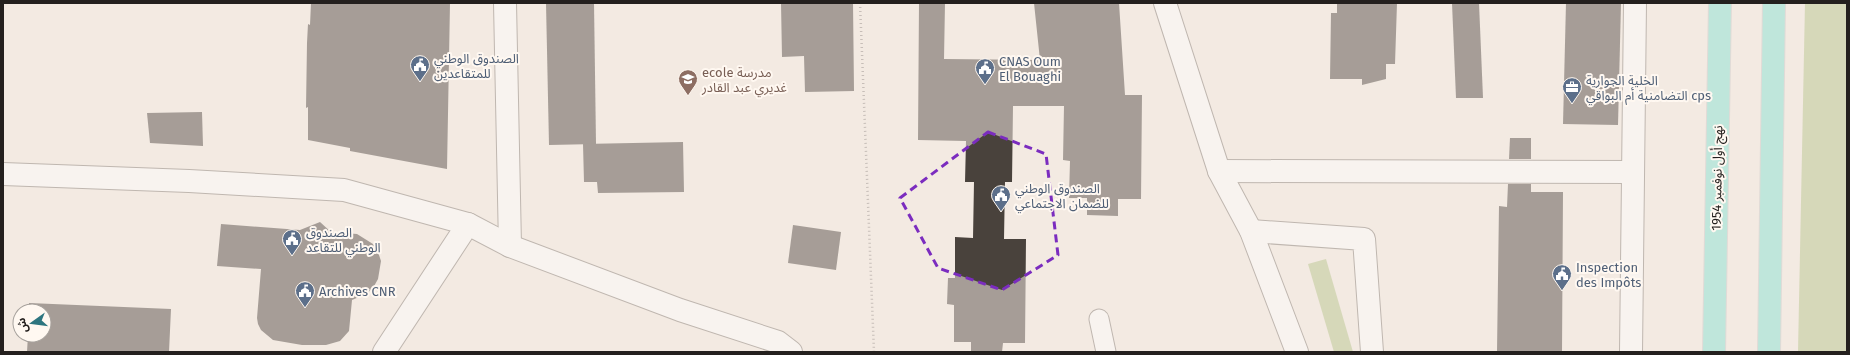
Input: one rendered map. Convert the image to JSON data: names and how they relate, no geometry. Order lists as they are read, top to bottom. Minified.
{"streets":{"highway":["نهج أول نوفمبر 1954"]},"places":{"public building":["الصندوق الوطني للمتقاعدين","CNAS Oum El Bouaghi","الصندوق الوطني للضمان الاجتماعي","الصندوق الوطني للتقاعد","Inspection des Impôts","Archives CNR"],"school or university":["ecole مدرسة غديري عبد القادر"],"office":["الخلية الجوارية التضامنية أم البواقي cps"]},"north":"left"}
